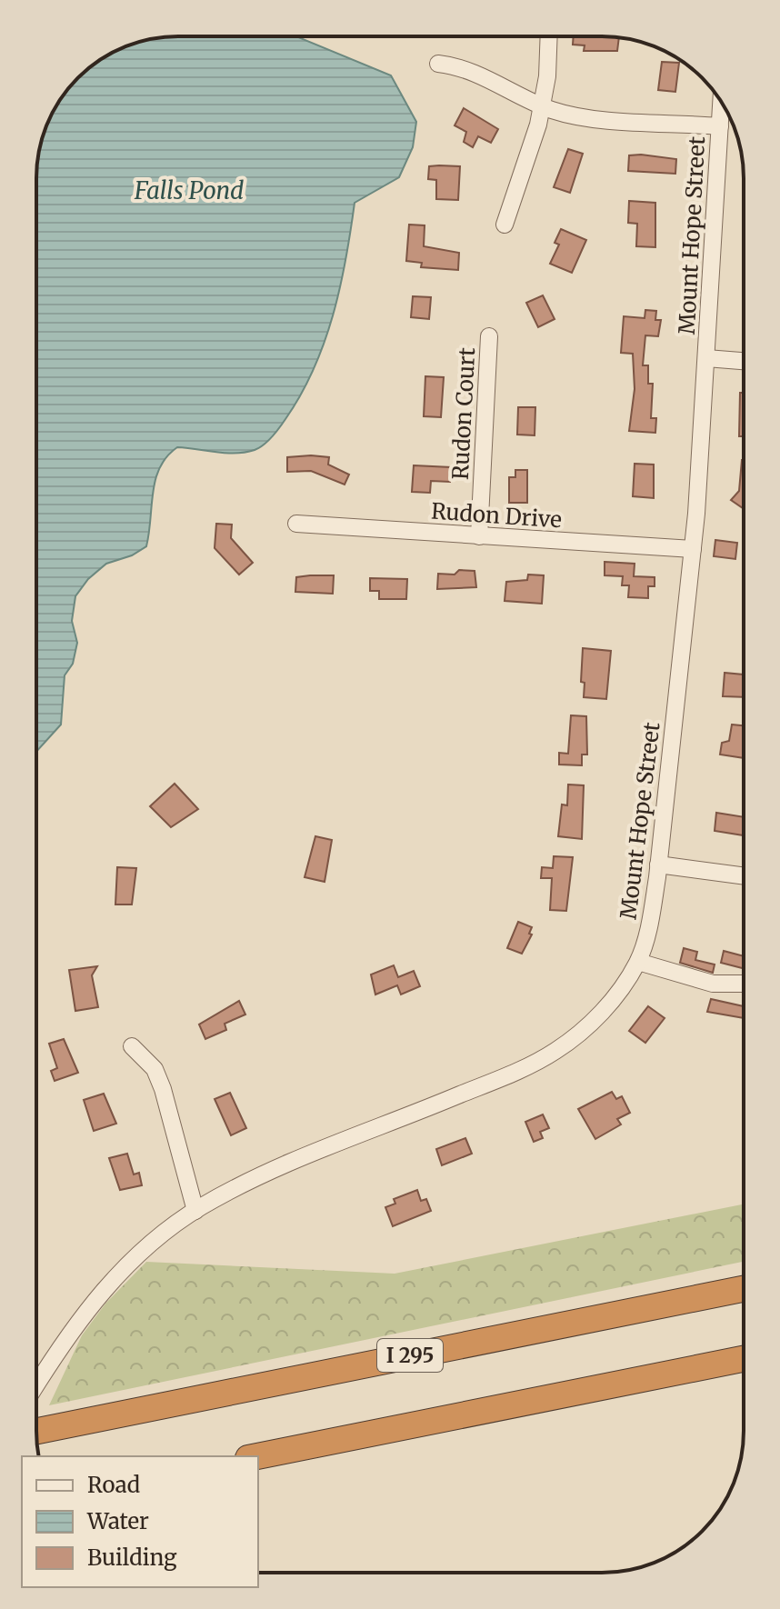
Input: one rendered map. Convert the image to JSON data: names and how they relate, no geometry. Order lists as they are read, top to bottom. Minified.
{"streets":{"highway":["I 295"],"street":["Mount Hope Street","Rudon Court","Rudon Drive"]},"crossings":[["Mount Hope Street","Rudon Drive"],["Rudon Court","Rudon Drive"]],"water":["Falls Pond"],"legend":["Road","Water","Building"]}
